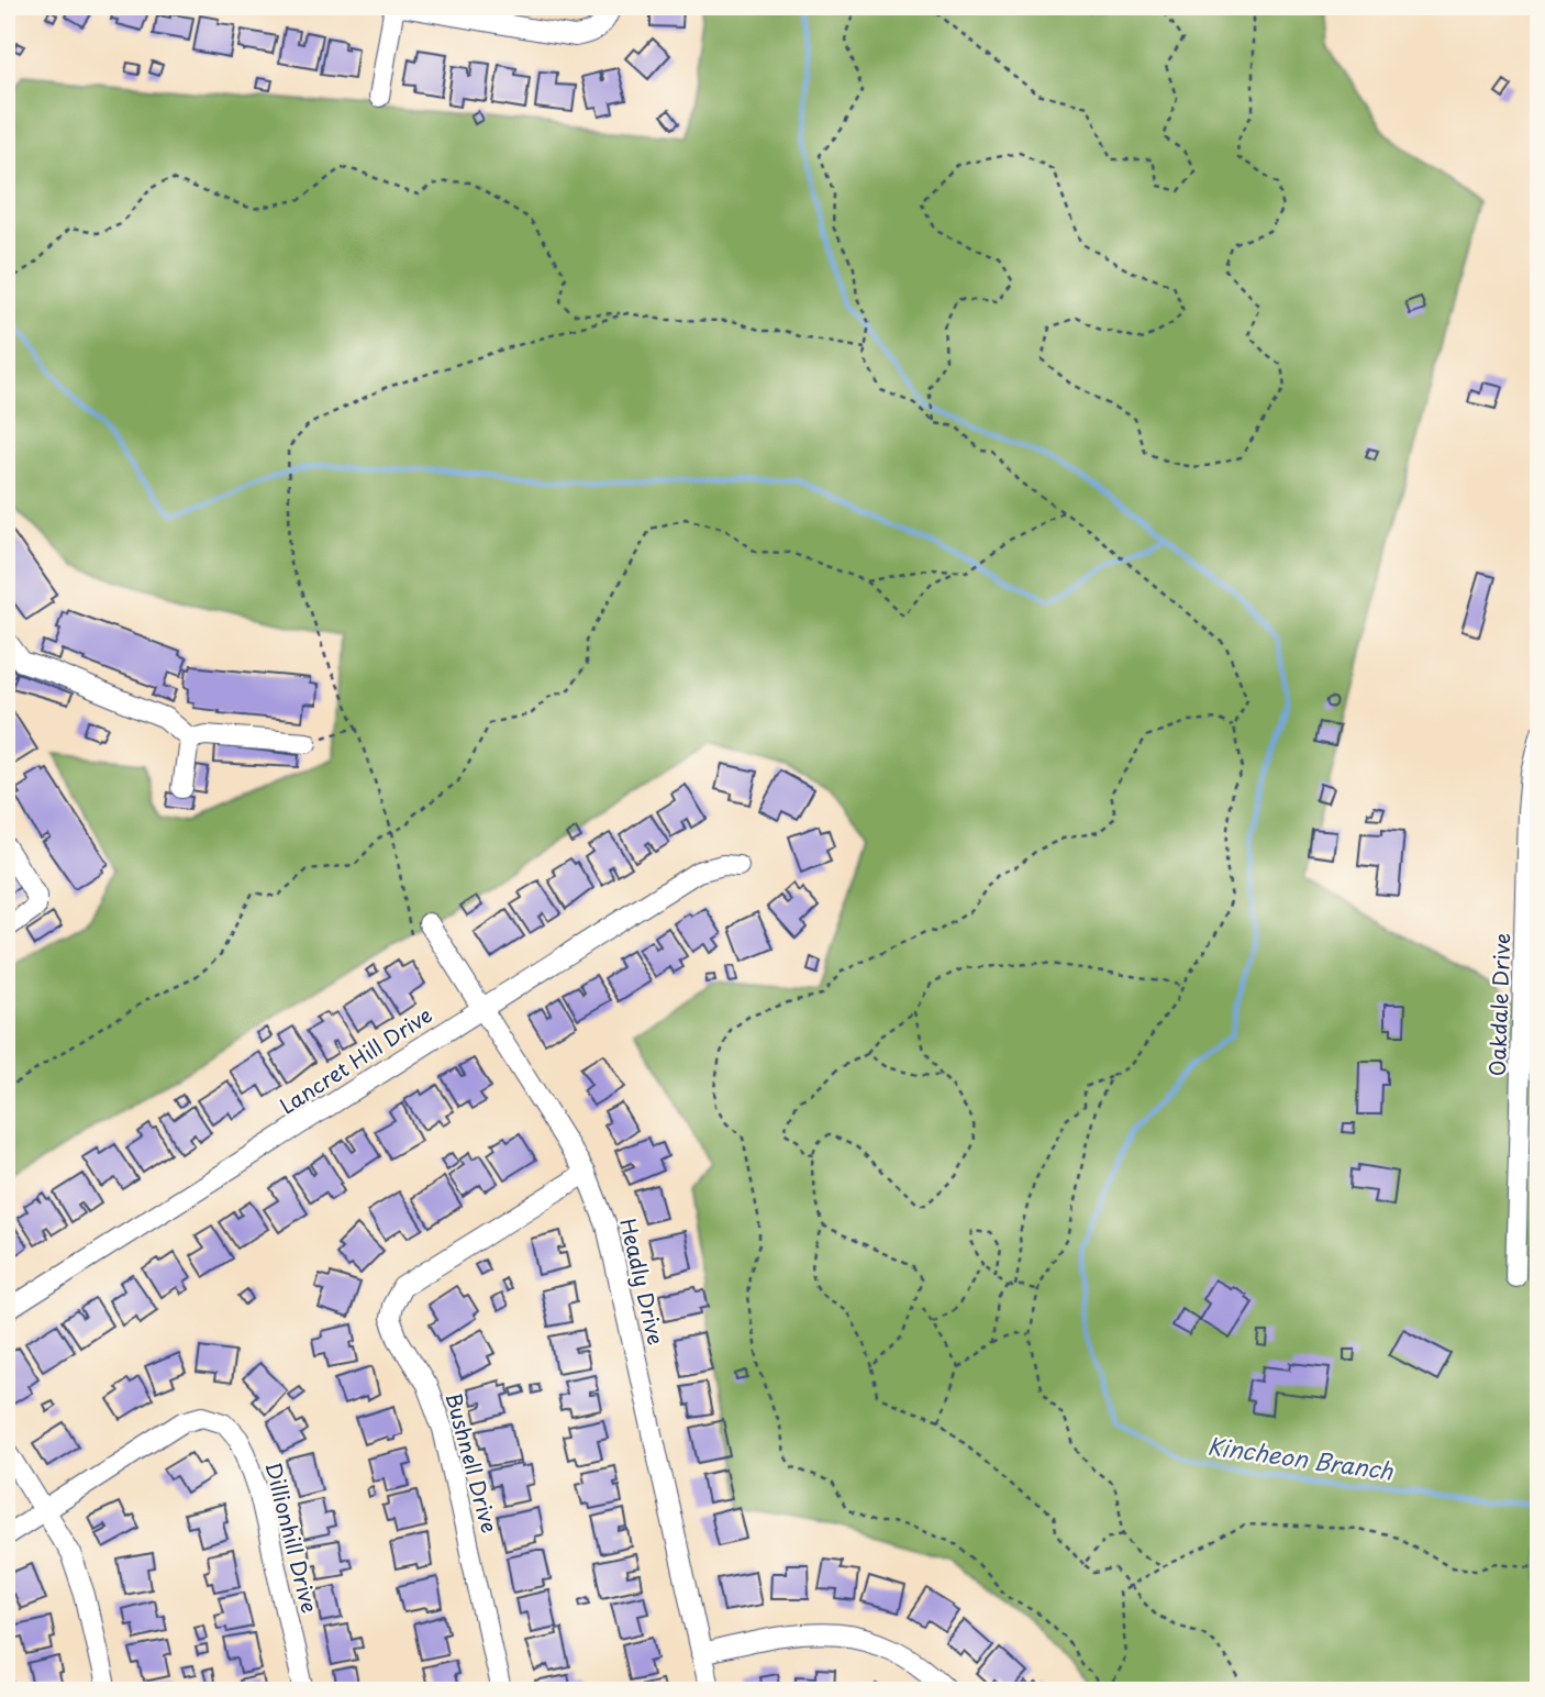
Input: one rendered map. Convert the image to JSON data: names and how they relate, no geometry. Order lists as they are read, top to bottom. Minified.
{"streets":{"street":["Oakdale Drive","Lancret Hill Drive","Headly Drive","Bushnell Drive","Dillionhill Drive"]},"crossings":[["Lancret Hill Drive","Headly Drive"],["Headly Drive","Bushnell Drive"]],"water":["Kincheon Branch"]}
